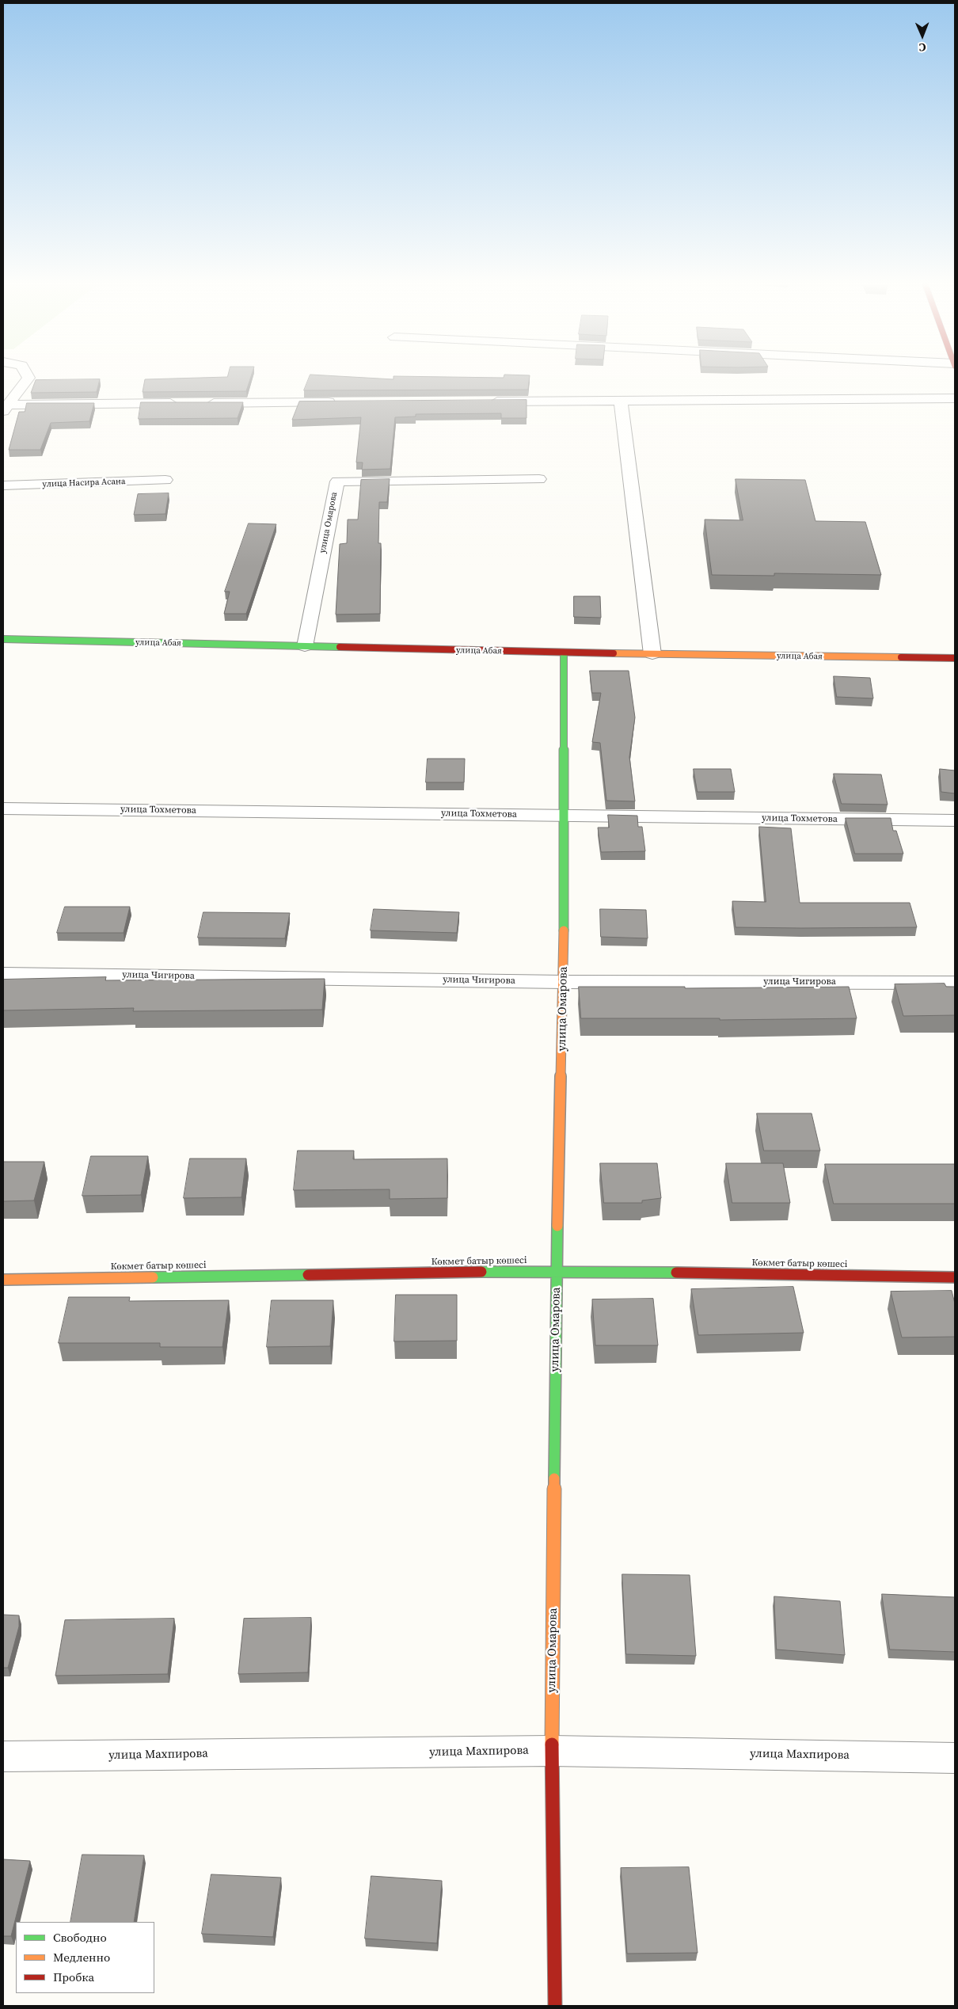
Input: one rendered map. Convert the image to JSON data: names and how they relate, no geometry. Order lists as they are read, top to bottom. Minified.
{"streets":{"street":["улица Насира Асана","улица Омарова","улица Абая","улица Тохметова","улица Чигирова","Көкмет батыр көшесі","улица Махпирова"]},"crossings":[["улица Омарова","улица Абая"],["улица Омарова","улица Тохметова"],["улица Омарова","улица Чигирова"],["улица Омарова","Көкмет батыр көшесі"],["улица Омарова","улица Махпирова"]],"legend":["Свободно","Медленно","Пробка"],"north":"bottom"}
